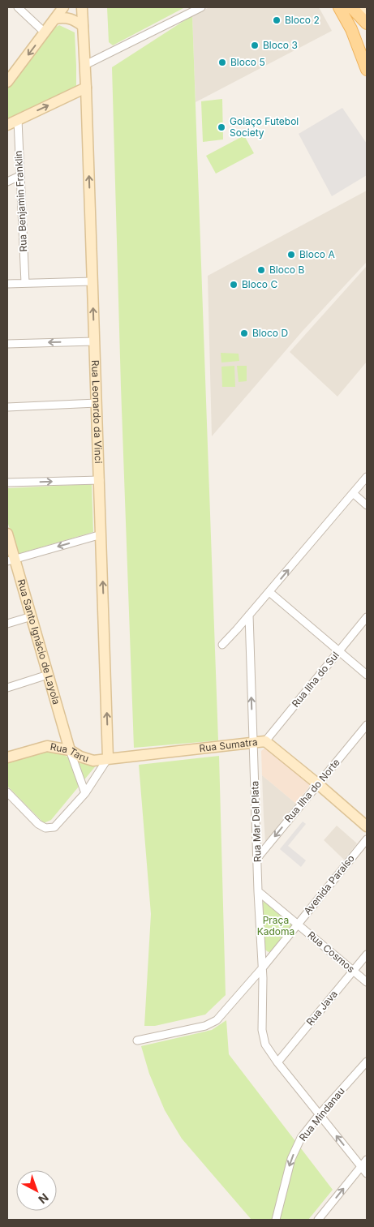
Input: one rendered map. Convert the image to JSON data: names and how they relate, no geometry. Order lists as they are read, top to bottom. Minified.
{"streets":{"street":["Rua Benjamin Franklin","Rua Leonardo da Vinci","Rua Santo Ignácio de Layola","Rua Ilha do Sul","Rua Sumatra","Rua Taru","Rua Ilha do Norte","Rua Mar Del Plata","Avenida Paraíso","Rua Cosmos","Rua Java","Rua Mindanau"]},"crossings":[["Rua Leonardo da Vinci","Rua Sumatra"],["Rua Leonardo da Vinci","Rua Taru"],["Rua Santo Ignácio de Layola","Rua Taru"],["Rua Ilha do Sul","Rua Sumatra"],["Rua Sumatra","Rua Taru"],["Rua Sumatra","Rua Ilha do Norte"],["Rua Sumatra","Rua Mar Del Plata"],["Rua Ilha do Norte","Rua Mar Del Plata"],["Rua Mar Del Plata","Avenida Paraíso"],["Rua Mar Del Plata","Rua Cosmos"],["Rua Mar Del Plata","Rua Java"],["Rua Mar Del Plata","Rua Mindanau"],["Avenida Paraíso","Rua Cosmos"],["Rua Cosmos","Rua Java"]],"one_way":["Rua Leonardo da Vinci","Rua Ilha do Norte"],"parks":["Praça Kadoma"],"places":["Bloco 2","Bloco 3","Bloco 5","Golaço Futebol Society","Bloco A","Bloco B","Bloco C","Bloco D"],"north":"bottom right"}
